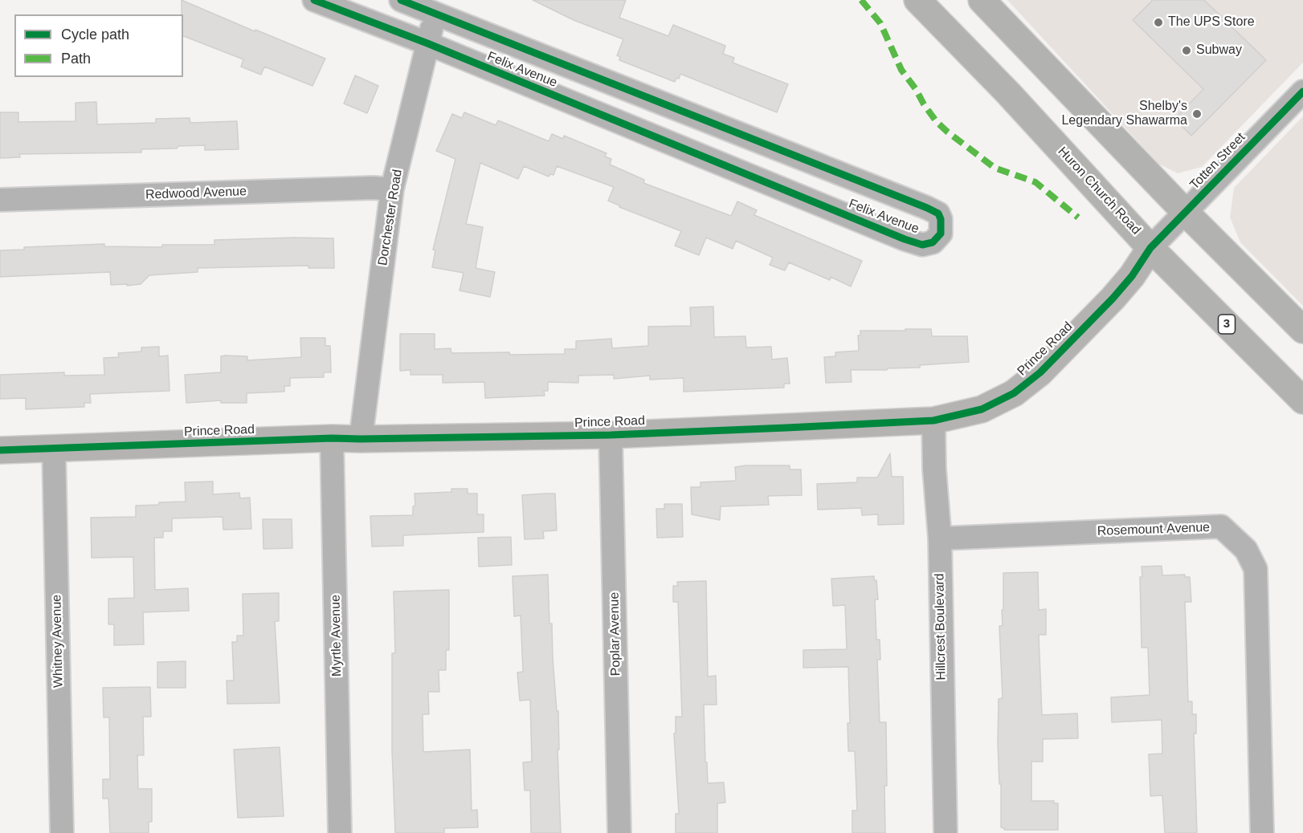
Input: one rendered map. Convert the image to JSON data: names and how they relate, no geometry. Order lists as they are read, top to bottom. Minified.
{"streets":{"highway":["Huron Church Road","3"],"street":["Felix Avenue","Totten Street","Redwood Avenue","Dorchester Road","Prince Road","Rosemount Avenue","Hillcrest Boulevard","Poplar Avenue","Myrtle Avenue","Whitney Avenue"]},"crossings":[["Felix Avenue","Dorchester Road"],["Totten Street","Huron Church Road"],["Totten Street","Prince Road"],["Huron Church Road","Prince Road"],["Redwood Avenue","Dorchester Road"],["Dorchester Road","Prince Road"],["Prince Road","Hillcrest Boulevard"],["Prince Road","Poplar Avenue"],["Prince Road","Myrtle Avenue"],["Prince Road","Whitney Avenue"],["Rosemount Avenue","Hillcrest Boulevard"]],"places":["The UPS Store","Subway","Shelby's Legendary Shawarma"],"legend":["Cycle path","Path"]}
